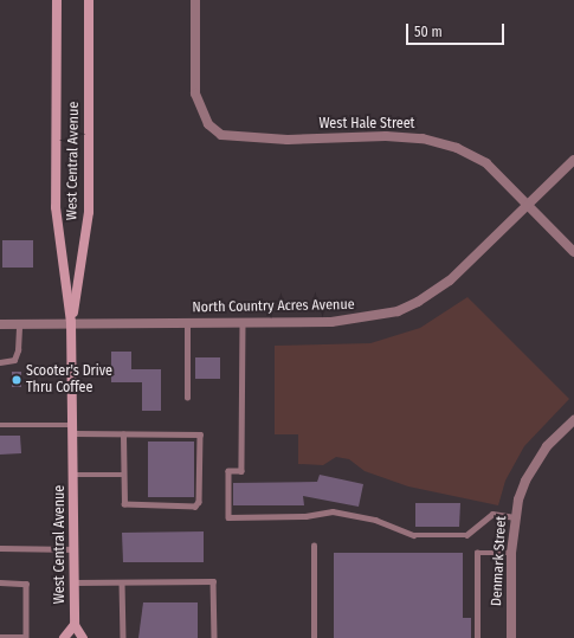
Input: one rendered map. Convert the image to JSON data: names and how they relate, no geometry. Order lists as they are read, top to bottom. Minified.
{"streets":{"main road":["West Central Avenue"],"street":["West Hale Street","North Country Acres Avenue","Denmark Street"]},"crossings":[["West Hale Street","North Country Acres Avenue"],["West Central Avenue","North Country Acres Avenue"]],"places":["Scooter's Drive Thru Coffee"],"scale_bar":"50 m"}
